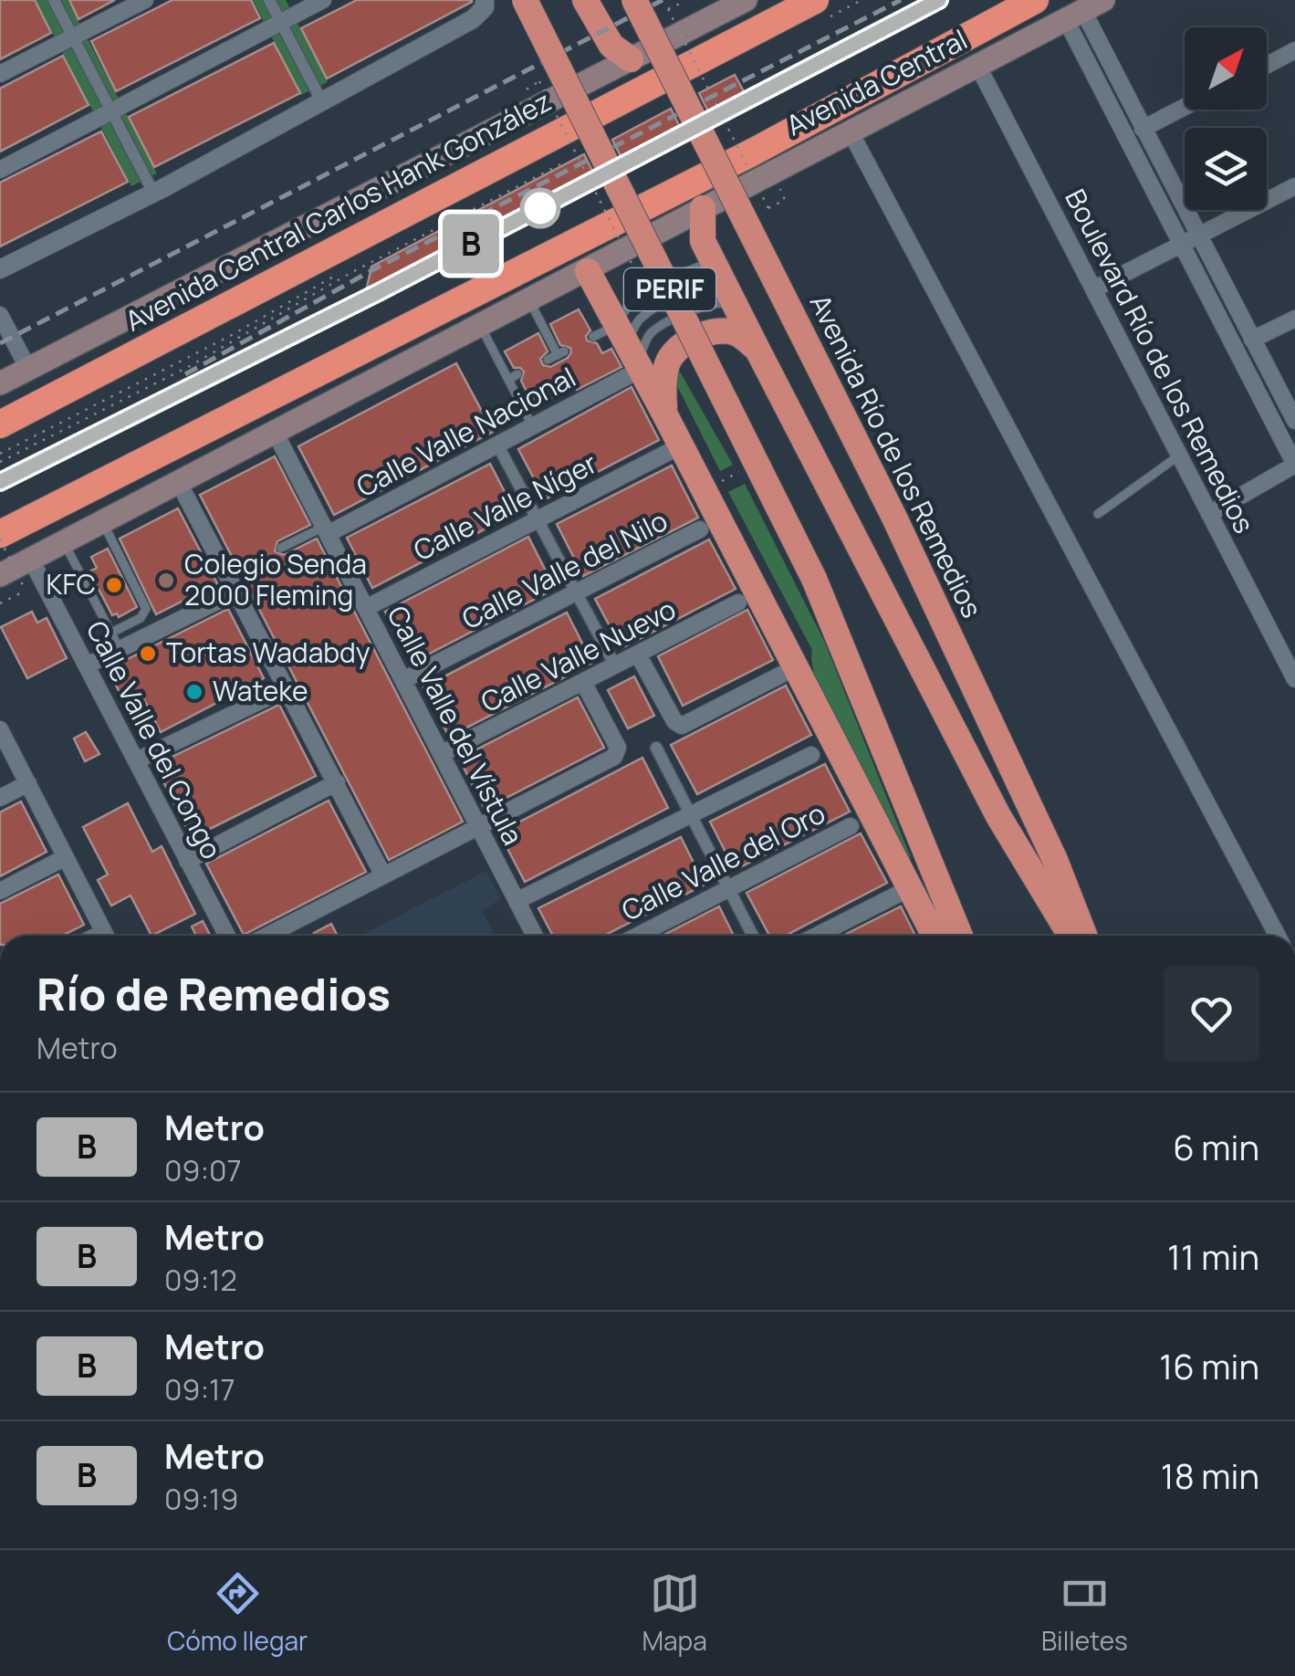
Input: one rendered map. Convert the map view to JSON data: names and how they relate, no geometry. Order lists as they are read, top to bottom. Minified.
{"streets":{"highway":["Avenida Central","Avenida Central Carlos Hank González","PERIF","Avenida Río de los Remedios"],"street":["Boulevard Río de los Remedios","Calle Valle Nacional","Calle Valle Níger","Calle Valle del Nilo","Calle Valle Nuevo","Calle Valle del Vístula","Calle Valle del Congo","Calle Valle del Oro"]},"crossings":[["Avenida Central","Boulevard Río de los Remedios"],["Calle Valle Nacional","Calle Valle del Vístula"],["Calle Valle Níger","Calle Valle del Vístula"],["Calle Valle del Nilo","Calle Valle del Vístula"],["Calle Valle Nuevo","Calle Valle del Vístula"]],"places":["Colegio Senda 2000 Fleming","KFC","Tortas Wadabdy","Wateke"],"lines":["metro line B"],"north":"top right","page":{"on_map":"B","heading":["Río de Remedios","Metro"],"list":[{"mark":"B","name":"Metro","note":"09:07","value":"6 min"},{"mark":"B","name":"Metro","note":"09:12","value":"11 min"},{"mark":"B","name":"Metro","note":"09:17","value":"16 min"},{"mark":"B","name":"Metro","note":"09:19","value":"18 min"}],"tabs":["Cómo llegar","Mapa","Billetes"]}}
